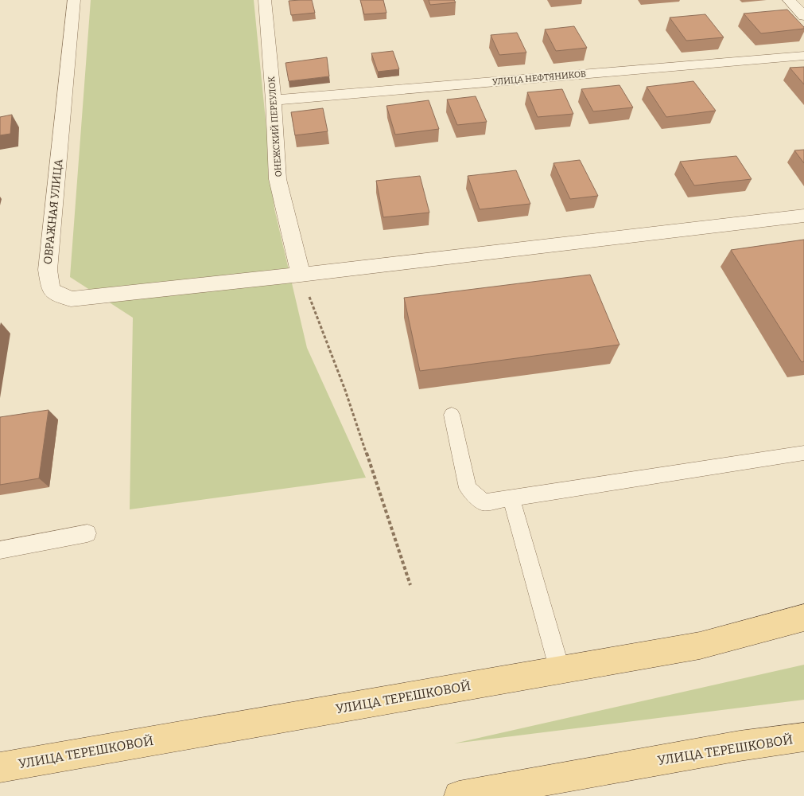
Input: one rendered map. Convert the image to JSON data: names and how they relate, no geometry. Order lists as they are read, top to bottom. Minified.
{"streets":{"main road":["УЛИЦА ТЕРЕШКОВОЙ"],"street":["УЛИЦА НЕФТЯНИКОВ","ОНЕЖСКИЙ ПЕРЕУЛОК","ОВРАЖНАЯ УЛИЦА"]},"crossings":[["УЛИЦА НЕФТЯНИКОВ","ОНЕЖСКИЙ ПЕРЕУЛОК"],["ОНЕЖСКИЙ ПЕРЕУЛОК","ОВРАЖНАЯ УЛИЦА"]]}
